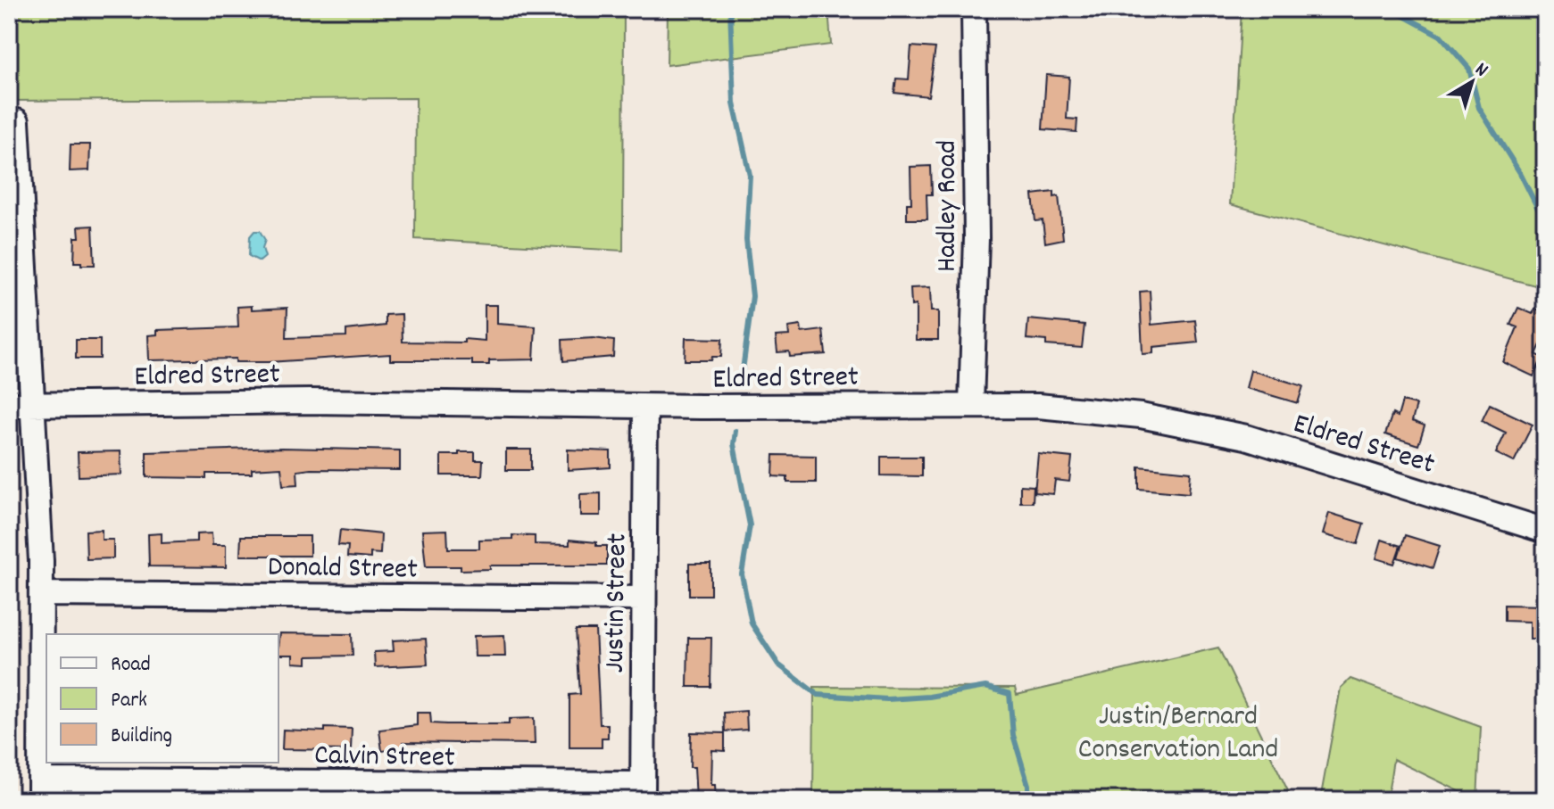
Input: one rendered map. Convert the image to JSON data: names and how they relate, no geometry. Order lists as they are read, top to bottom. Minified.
{"streets":{"street":["Hadley Road","Eldred Street","Donald Street","Justin Street","Calvin Street"]},"crossings":[["Hadley Road","Eldred Street"],["Eldred Street","Justin Street"],["Donald Street","Justin Street"],["Justin Street","Calvin Street"]],"parks":["Justin/Bernard Conservation Land"],"legend":["Road","Park","Building"],"north":"top right"}
